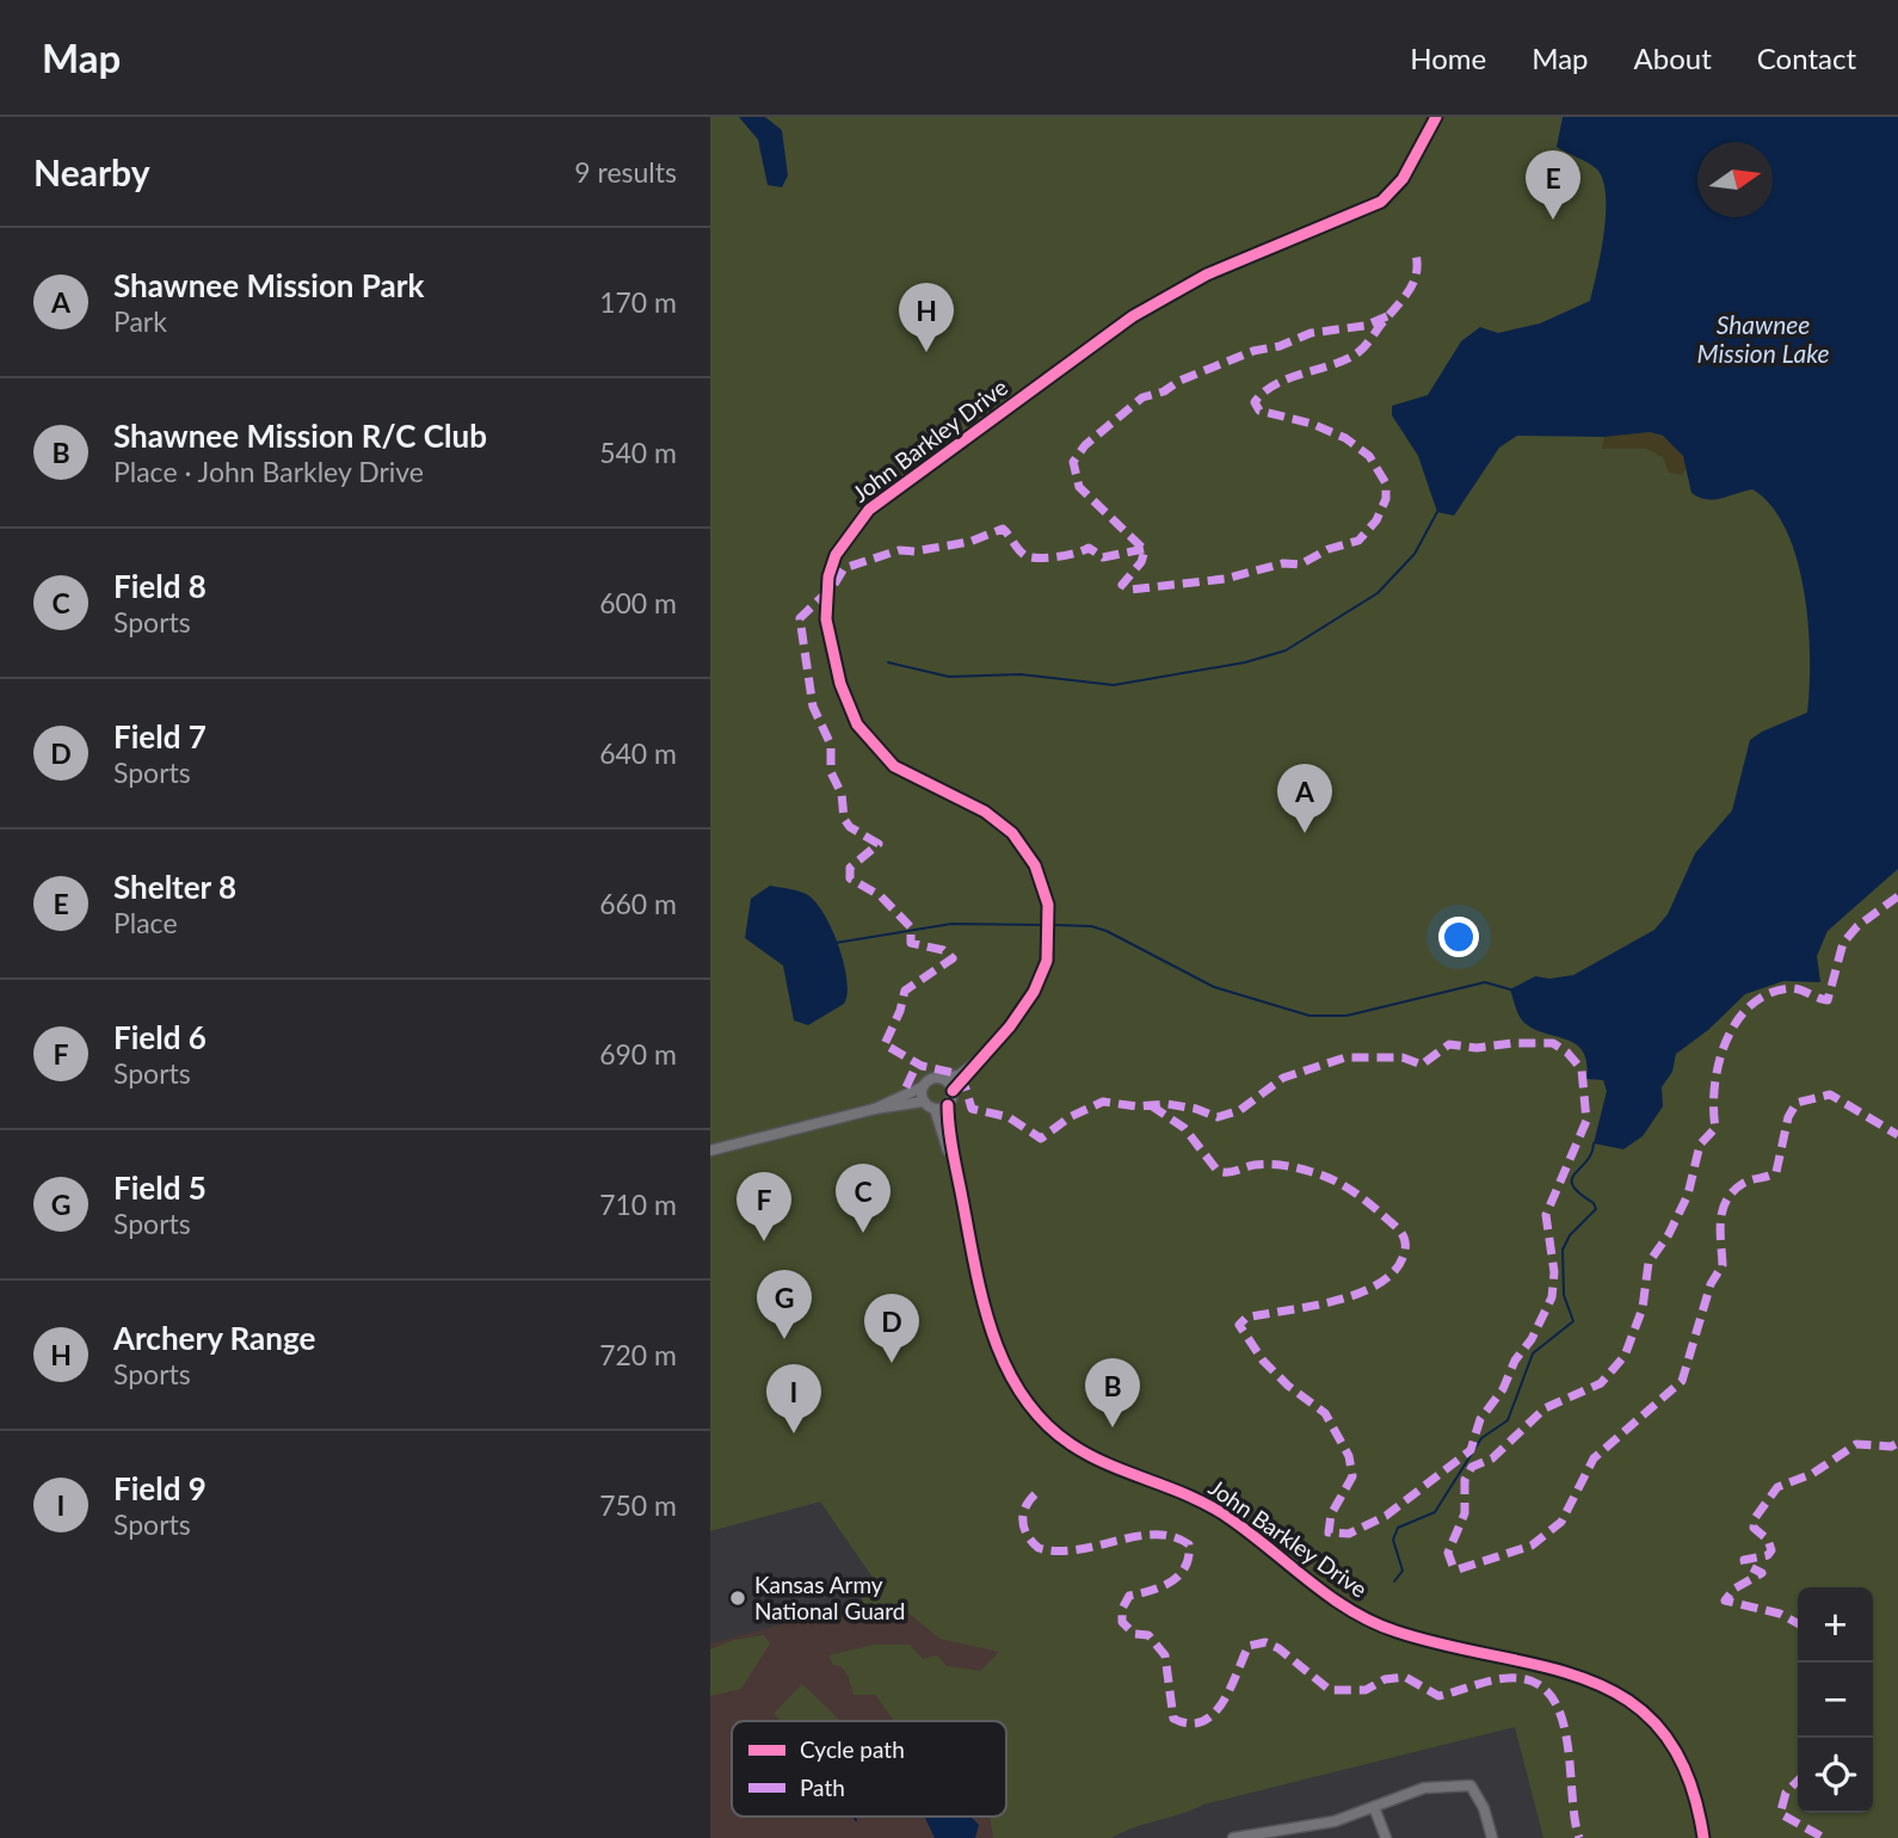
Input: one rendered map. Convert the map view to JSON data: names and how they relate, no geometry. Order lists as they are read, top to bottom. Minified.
{"streets":{"street":["John Barkley Drive"]},"water":["Shawnee Mission Lake"],"places":["Kansas Army National Guard"],"legend":["Cycle path","Path"],"north":"right","page":{"header":"Map","nav":["Home","Map","About","Contact"],"heading":["Nearby","9 results"],"pins":["E","H","A","C","F","G","D","B","I"],"list":[{"mark":"A","name":"Shawnee Mission Park","note":"Park","value":"170 m"},{"mark":"B","name":"Shawnee Mission R/C Club","note":"Place · John Barkley Drive","value":"540 m"},{"mark":"C","name":"Field 8","note":"Sports","value":"600 m"},{"mark":"D","name":"Field 7","note":"Sports","value":"640 m"},{"mark":"E","name":"Shelter 8","note":"Place","value":"660 m"},{"mark":"F","name":"Field 6","note":"Sports","value":"690 m"},{"mark":"G","name":"Field 5","note":"Sports","value":"710 m"},{"mark":"H","name":"Archery Range","note":"Sports","value":"720 m"},{"mark":"I","name":"Field 9","note":"Sports","value":"750 m"}],"map_buttons":["+","−"]}}
